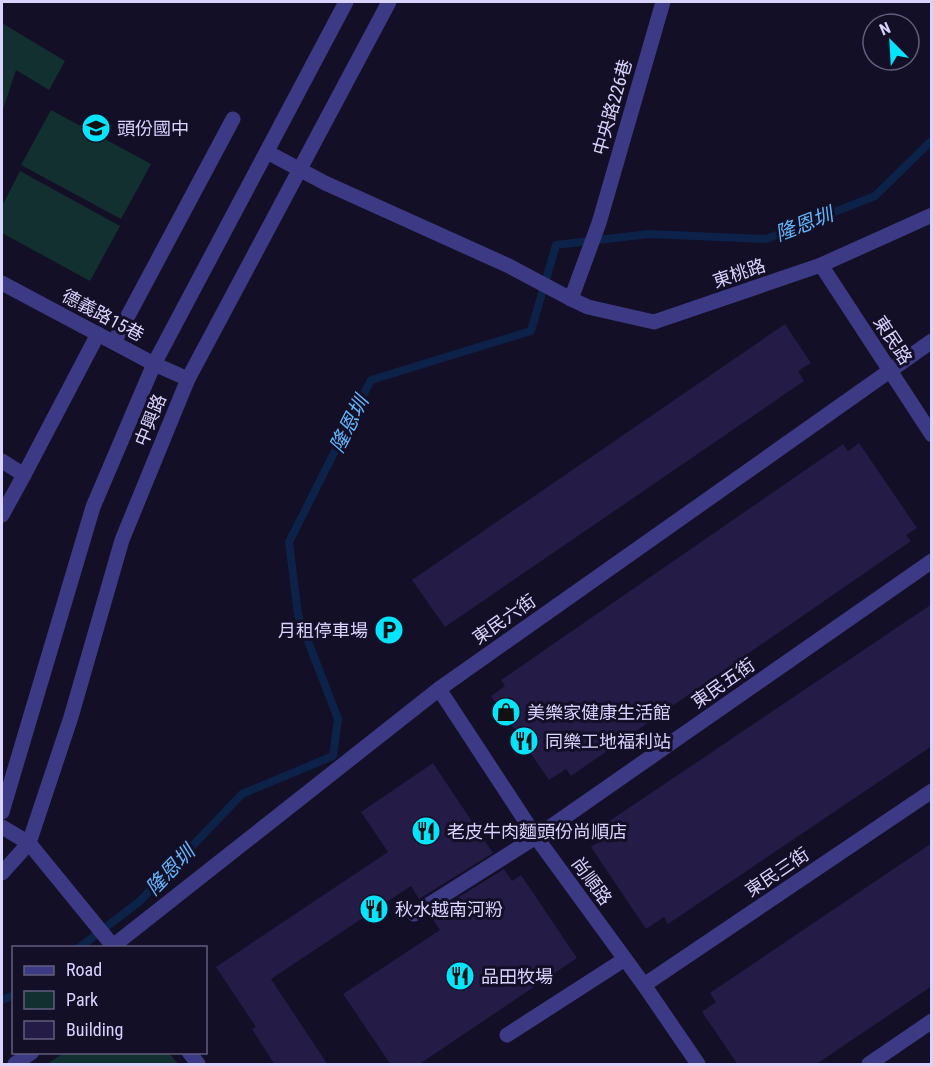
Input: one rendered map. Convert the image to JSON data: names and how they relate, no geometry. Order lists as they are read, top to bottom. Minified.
{"streets":{"street":["中央路226巷","東桃路","德義路15巷","東民路","中興路","東民六街","東民五街","東民三街","尚順路"]},"crossings":[["中央路226巷","東桃路"],["東桃路","東民路"],["東桃路","中興路"],["德義路15巷","中興路"],["東民路","東民六街"],["東民六街","尚順路"],["東民五街","尚順路"],["東民三街","尚順路"]],"water":["隆恩圳"],"places":{"school or university":["頭份國中"],"parking":["月租停車場"],"shop":["美樂家健康生活館"],"restaurant":["同樂工地福利站","老皮牛肉麵頭份尚順店","秋水越南河粉","品田牧場"]},"legend":["Road","Park","Building"],"north":"top left"}
